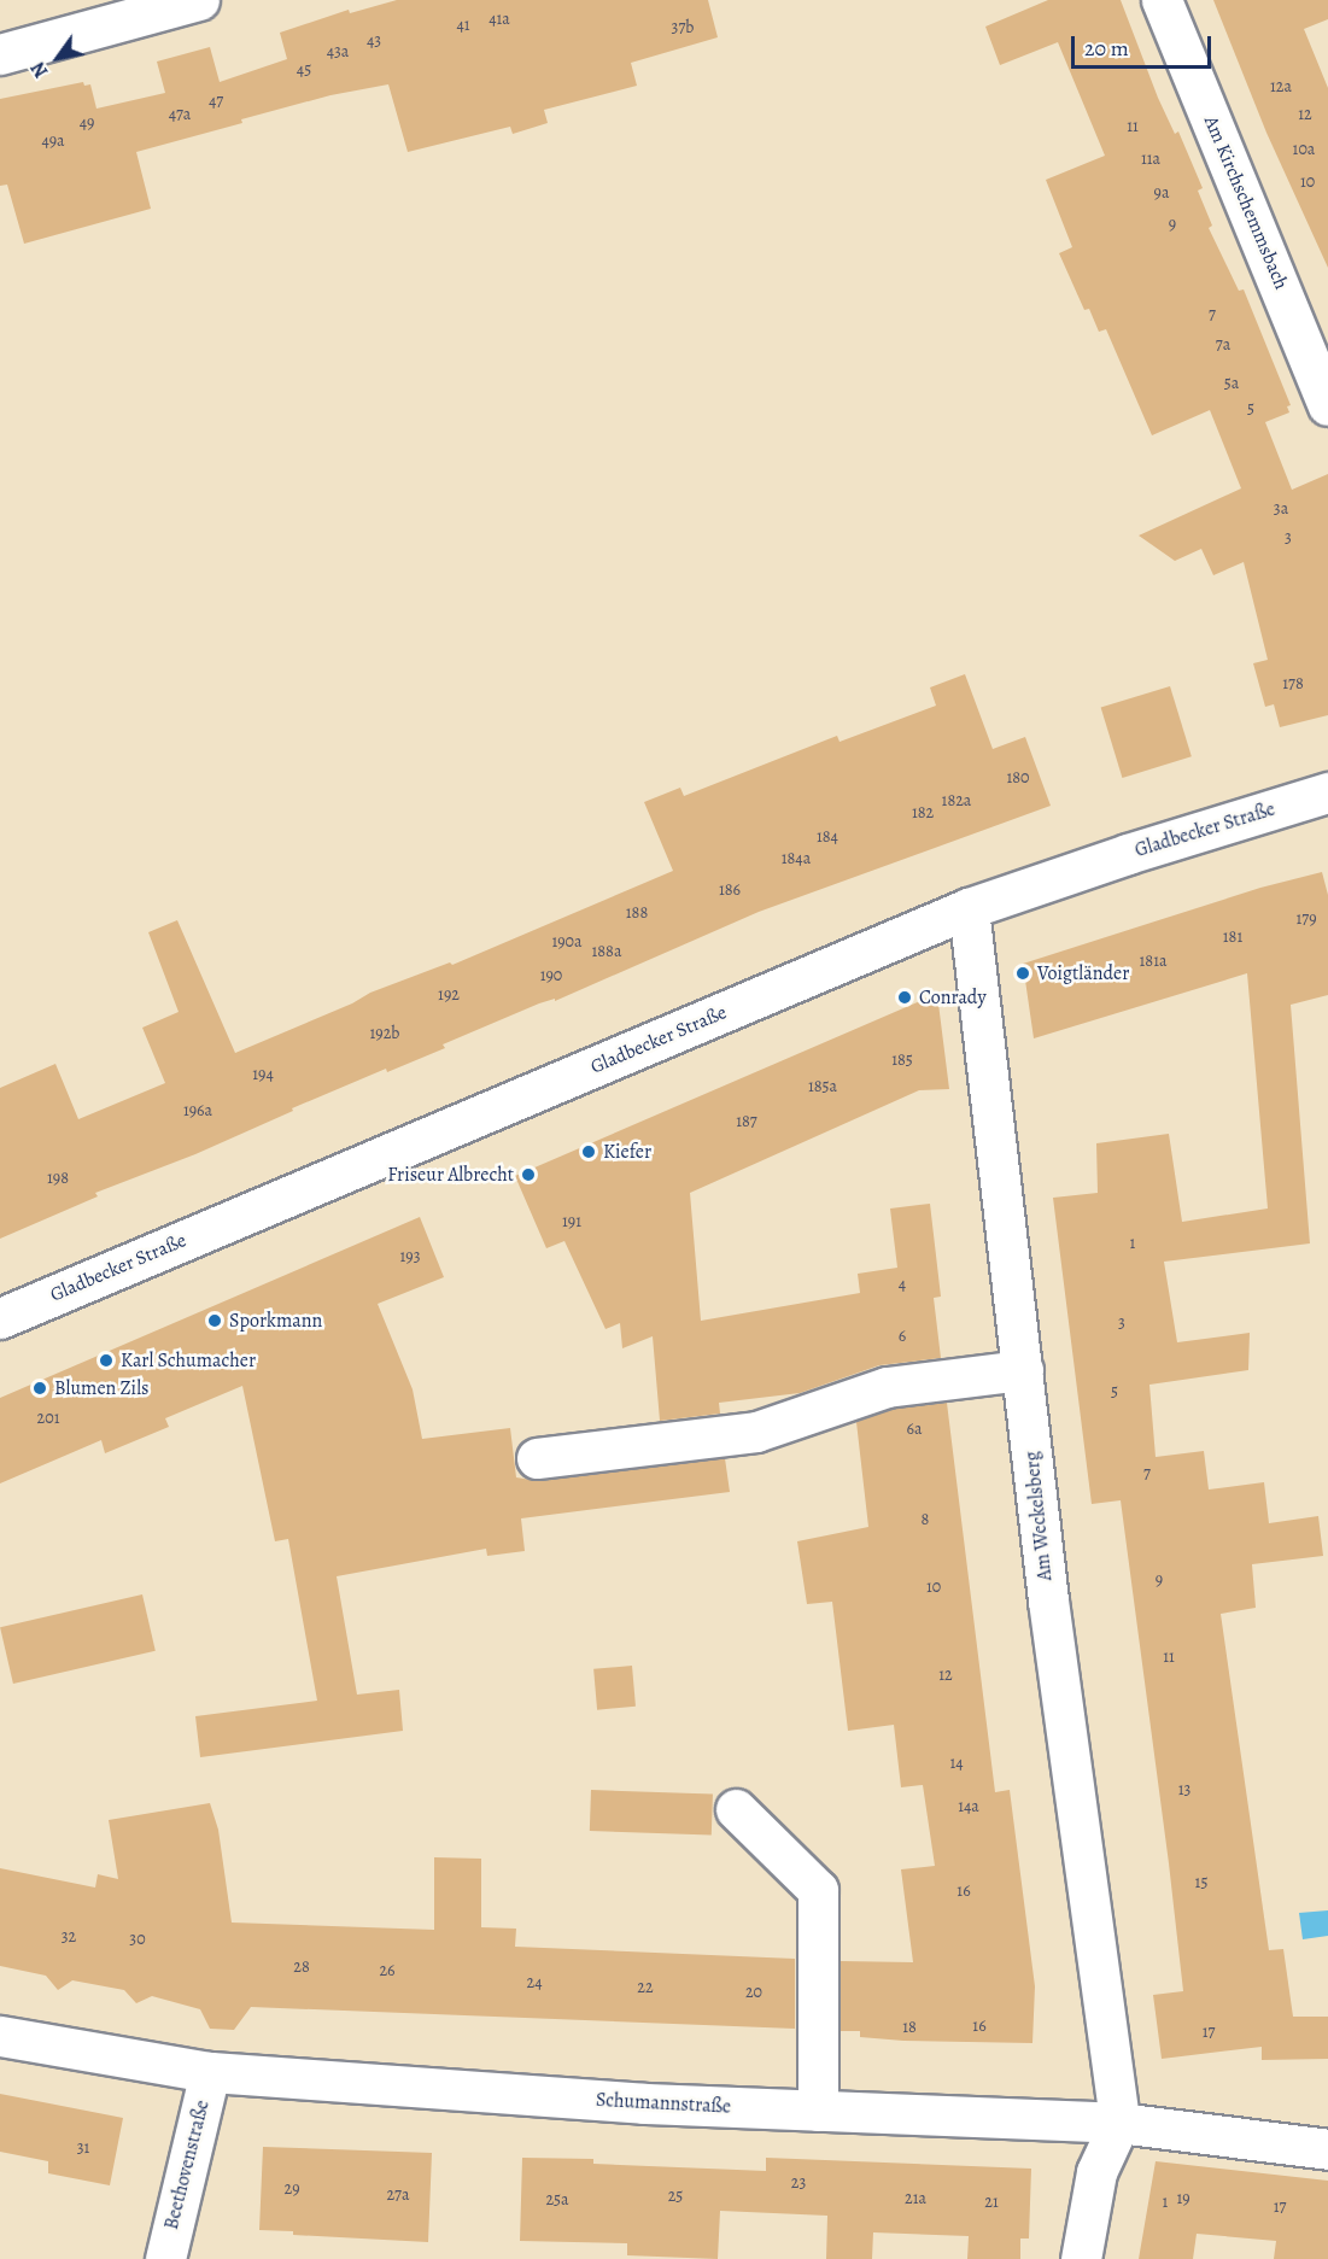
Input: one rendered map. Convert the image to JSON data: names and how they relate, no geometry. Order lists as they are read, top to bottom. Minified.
{"streets":{"street":["Am Kirchschemmsbach","Gladbecker Straße","Am Weckelsberg","Schumannstraße","Beethovenstraße"]},"crossings":[["Gladbecker Straße","Am Weckelsberg"],["Am Weckelsberg","Schumannstraße"],["Schumannstraße","Beethovenstraße"]],"places":["Voigtländer","Conrady","Kiefer","Friseur Albrecht","Sporkmann","Karl Schumacher","Blumen Zils"],"house_numbers":["41a","41","37b","43","43a","45","12a","47","47a","12","49","11","49a","10a","11a","10","9a","9","7","7a","5a","5","3a","3","178","180","182a","182","184","184a","186","188","179","181","190a","188a","181a","190","192","192b","185","194","185a","196a","187","198","191","1","193","4","3","6","5","201","6a","7","8","9","10","11","12","14","13","14a","15","16","32","30","28","26","24","22","20","16","18","17","31","23","29","27a","25","21a","19","25a","21","1","17"],"scale_bar":"20 m","north":"bottom left"}
